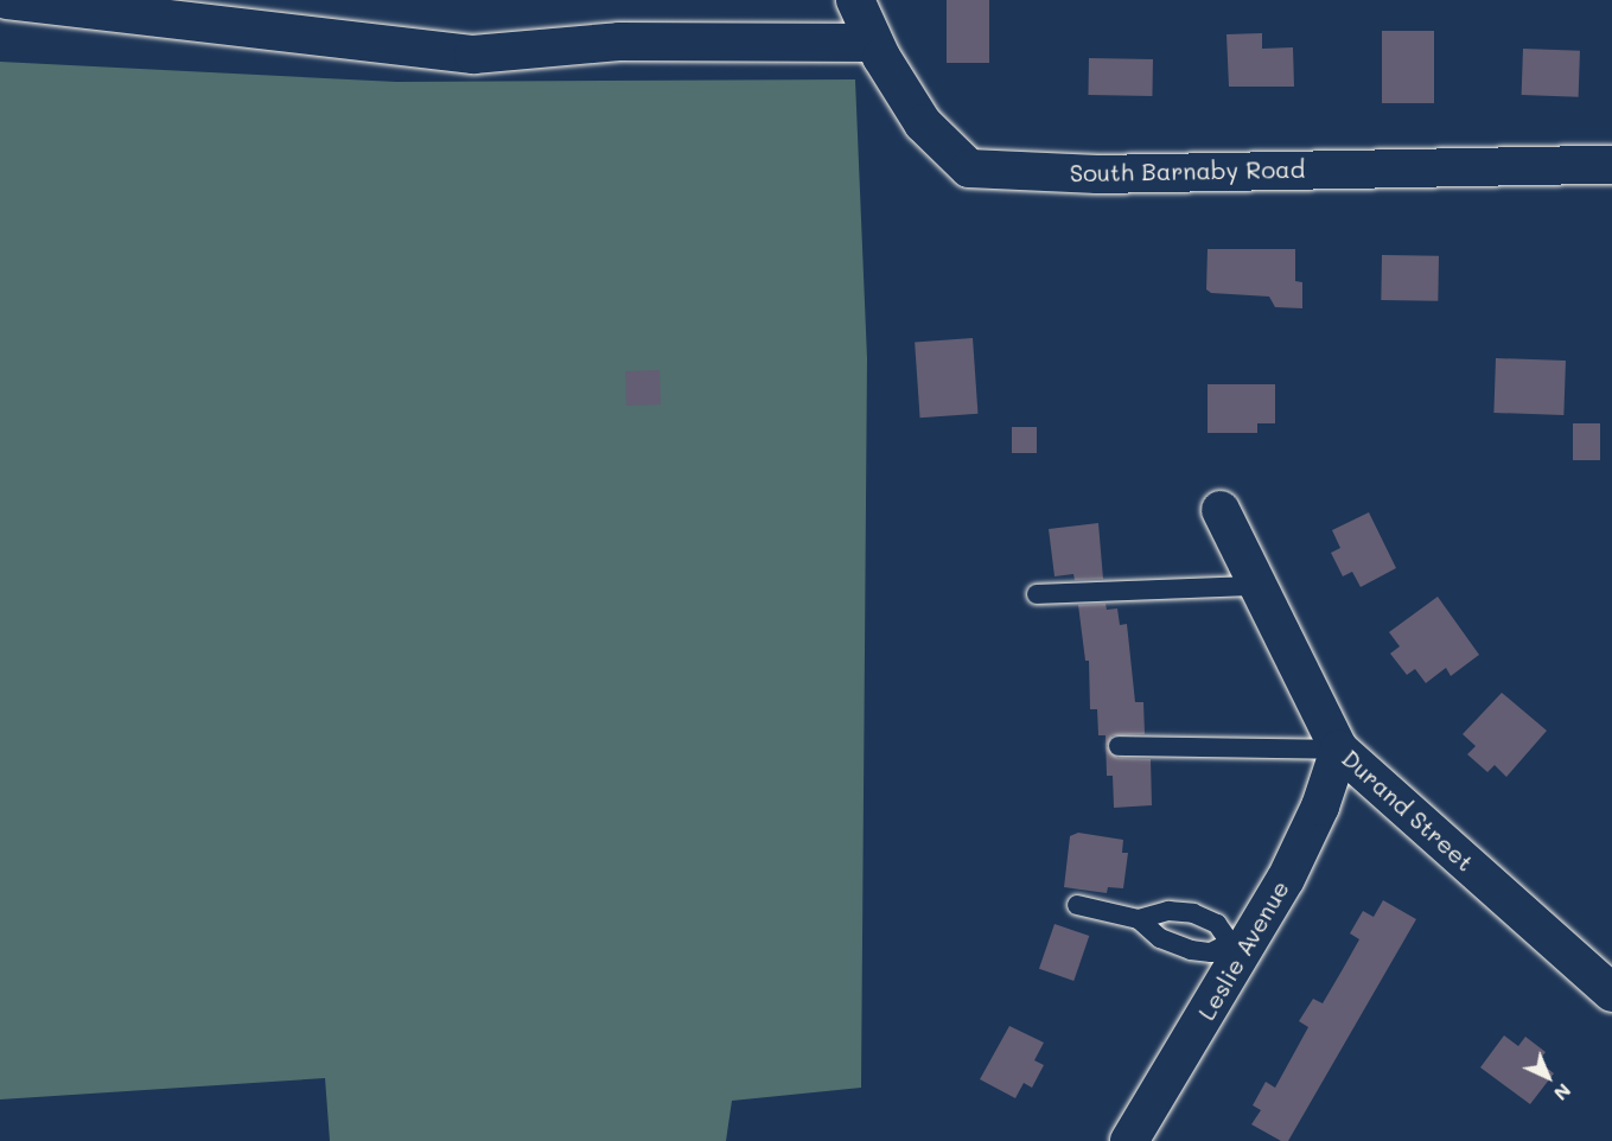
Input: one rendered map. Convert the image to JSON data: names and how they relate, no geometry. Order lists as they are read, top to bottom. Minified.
{"streets":{"street":["South Barnaby Road","Durand Street","Leslie Avenue"]},"crossings":[["Durand Street","Leslie Avenue"]],"north":"bottom right"}
